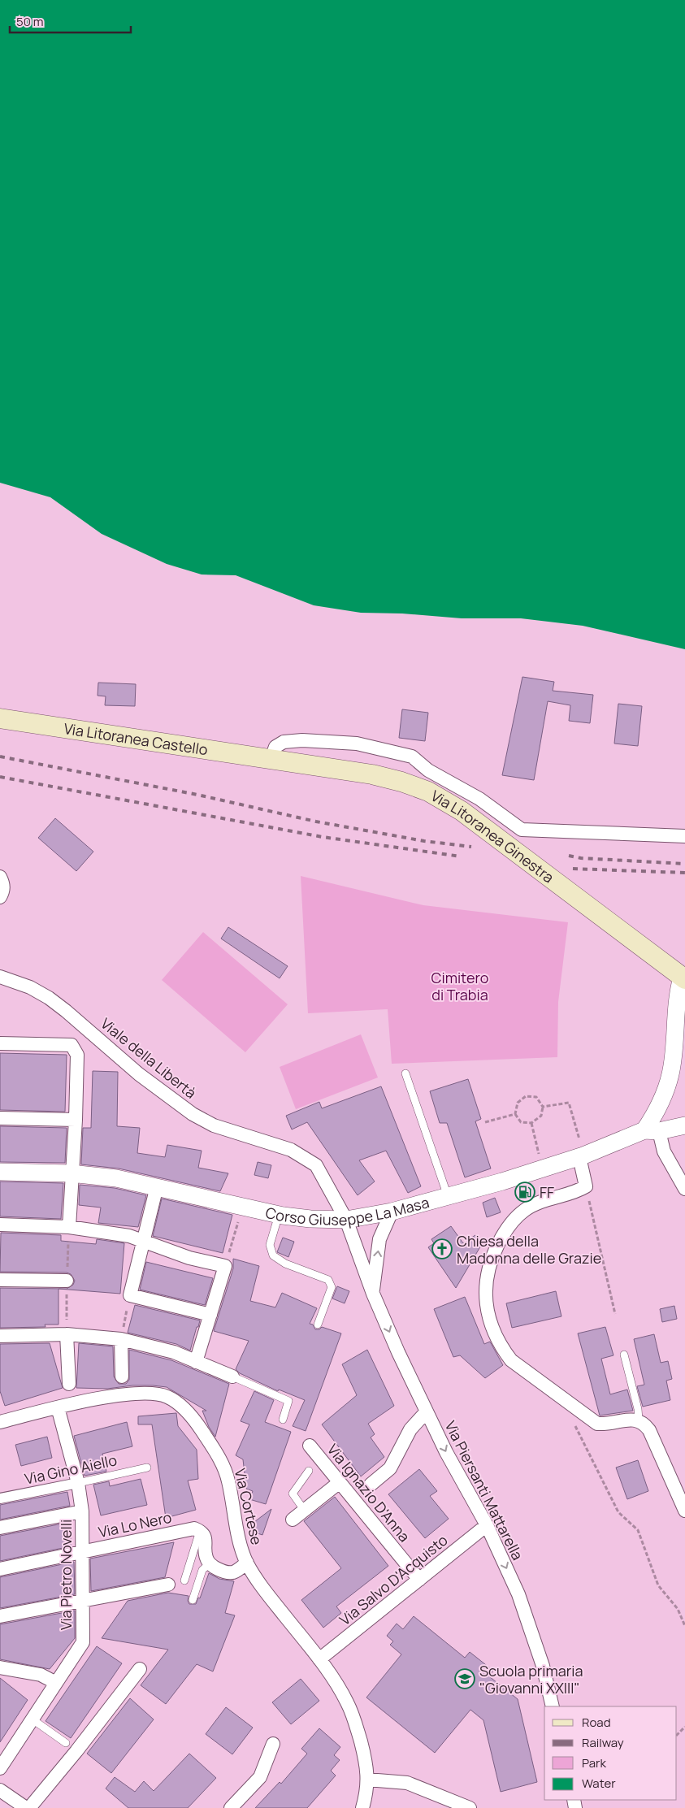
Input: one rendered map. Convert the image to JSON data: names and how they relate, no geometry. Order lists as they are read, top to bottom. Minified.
{"streets":{"main road":["Via Litoranea Castello","Via Litoranea Ginestra"],"street":["Viale della Libertà","Corso Giuseppe La Masa","Via Gino Aiello","Via Piersanti Mattarella","Via Ignazio D'Anna","Via Cortese","Via Lo Nero","Via Pietro Novelli","Via Salvo D'Acquisto"]},"crossings":[["Via Litoranea Castello","Via Litoranea Ginestra"],["Viale della Libertà","Corso Giuseppe La Masa"],["Viale della Libertà","Via Piersanti Mattarella"],["Via Gino Aiello","Via Pietro Novelli"],["Via Piersanti Mattarella","Via Salvo D'Acquisto"],["Via Ignazio D'Anna","Via Salvo D'Acquisto"],["Via Cortese","Via Pietro Novelli"],["Via Cortese","Via Salvo D'Acquisto"],["Via Lo Nero","Via Pietro Novelli"]],"one_way":["Via Piersanti Mattarella"],"parks":["Cimitero di Trabia"],"places":{"fuel station":["FF"],"church":["Chiesa della Madonna delle Grazie"],"school or university":["Scuola primaria \"Giovanni XXIII\""]},"legend":["Road","Railway","Park","Water"],"scale_bar":"50 m"}
